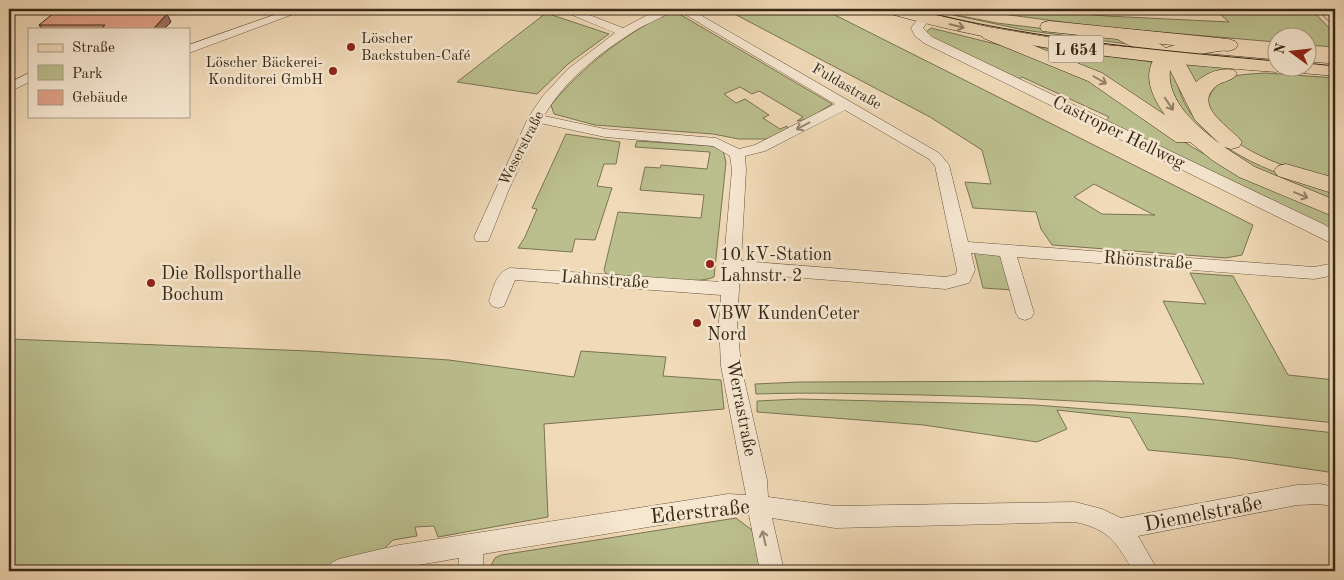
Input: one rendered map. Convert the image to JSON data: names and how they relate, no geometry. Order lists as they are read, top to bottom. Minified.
{"streets":{"main road":["L 654"],"street":["Fuldastraße","Castroper Hellweg","Weserstraße","Rhönstraße","Lahnstraße","Werrastraße","Ederstraße","Diemelstraße"]},"crossings":[["L 654","Castroper Hellweg"],["Fuldastraße","Rhönstraße"],["Fuldastraße","Werrastraße"],["Lahnstraße","Werrastraße"],["Werrastraße","Ederstraße"],["Ederstraße","Diemelstraße"]],"places":["Löscher Backstuben-Café","Löscher Bäckerei- Konditorei GmbH","10 kV-Station Lahnstr. 2","Die Rollsporthalle Bochum","VBW KundenCeter Nord"],"legend":["Straße","Park","Gebäude"],"north":"left"}
